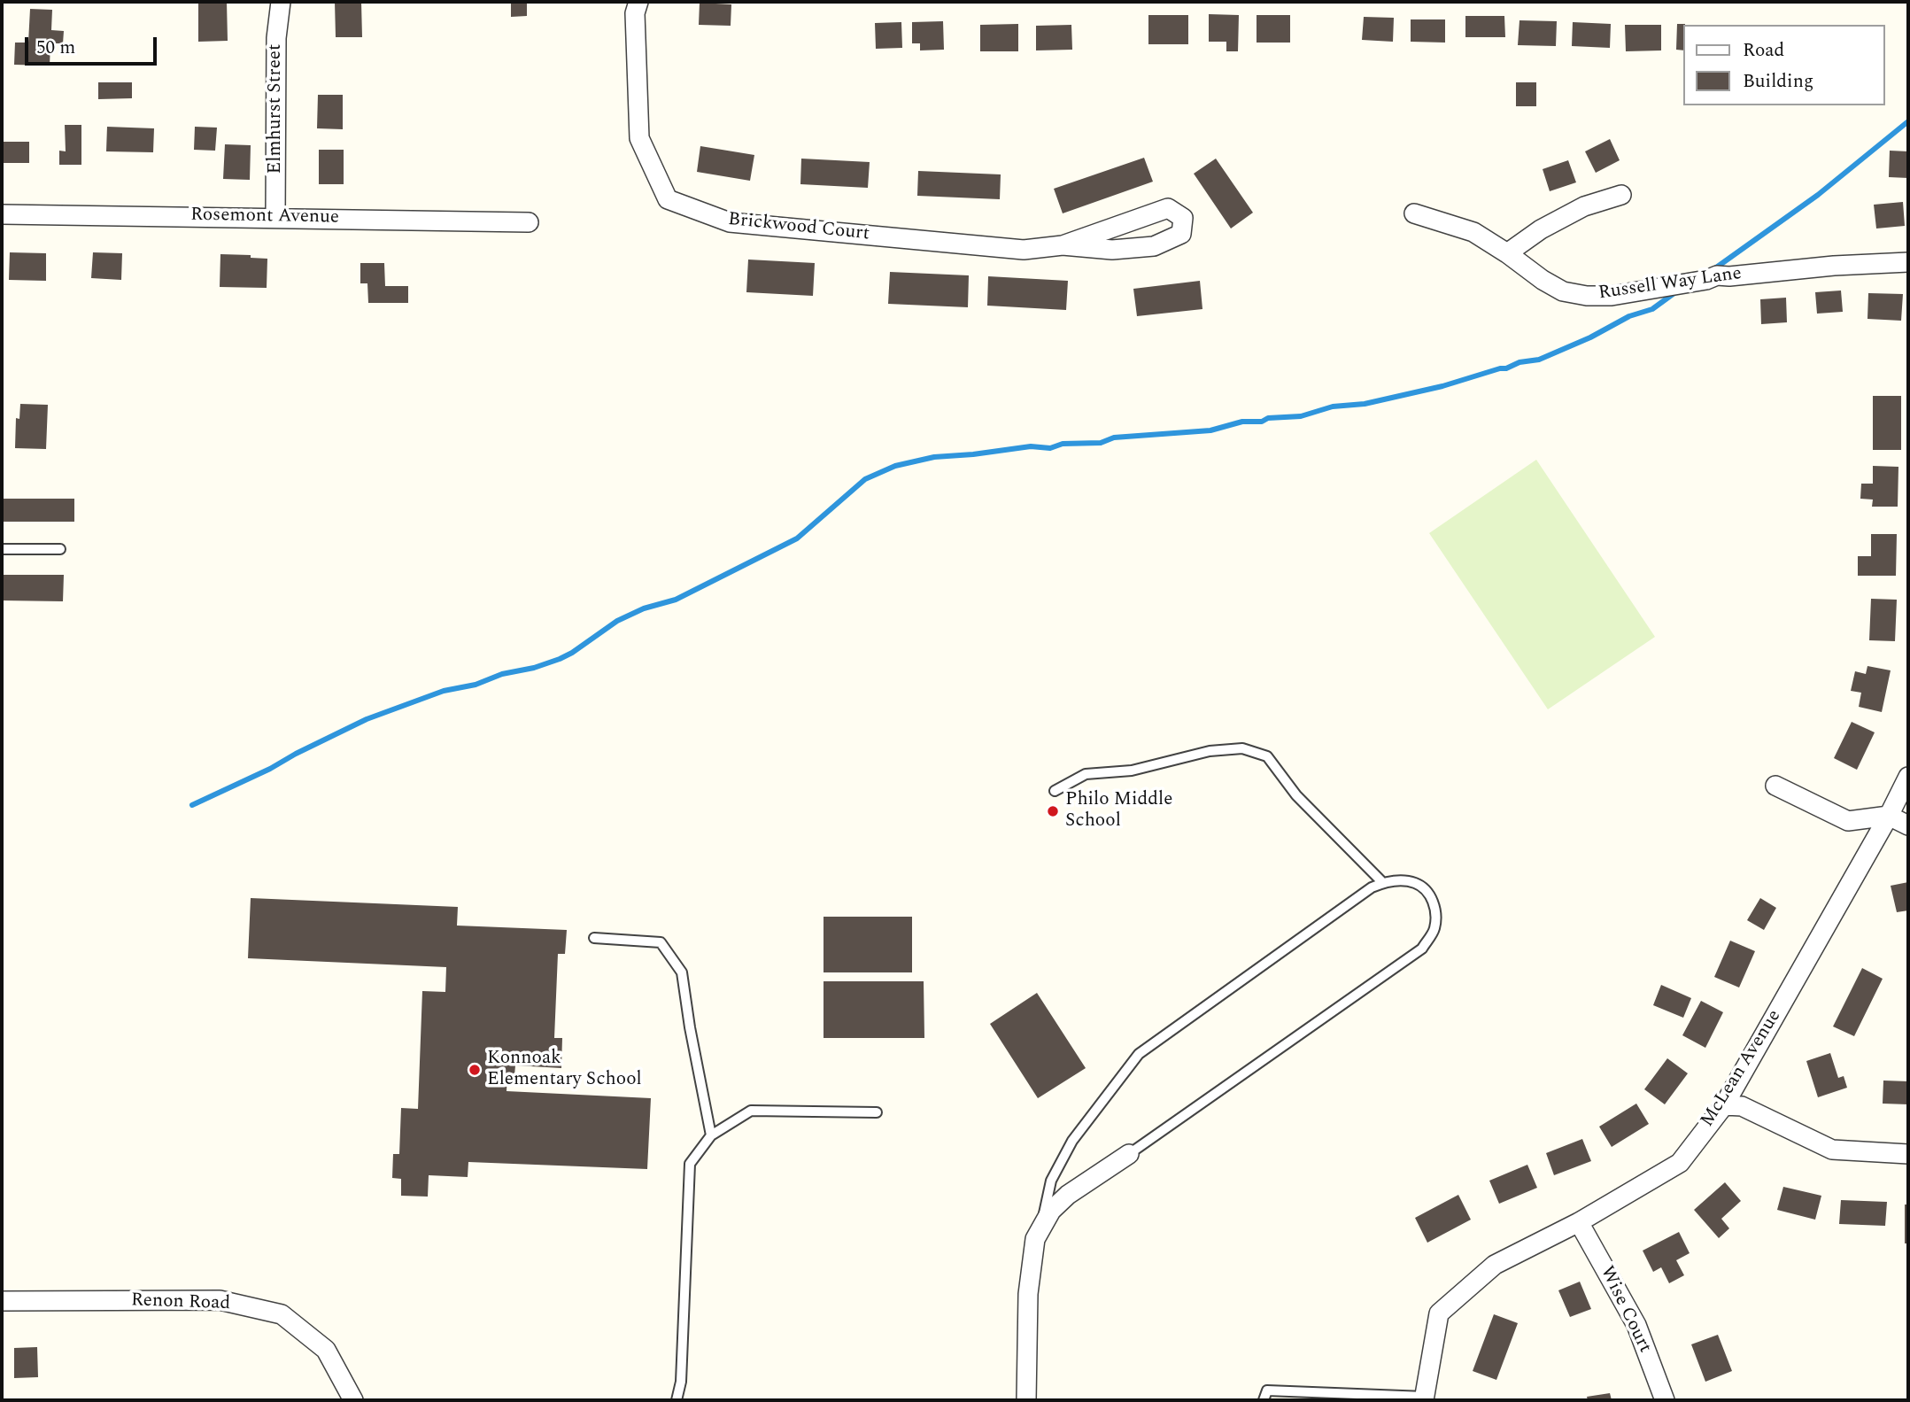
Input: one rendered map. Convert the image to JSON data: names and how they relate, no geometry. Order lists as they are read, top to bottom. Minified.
{"streets":{"street":["Elmhurst Street","Rosemont Avenue","Brickwood Court","Russell Way Lane","McLean Avenue","Renon Road","Wise Court"]},"crossings":[["Elmhurst Street","Rosemont Avenue"],["McLean Avenue","Wise Court"]],"places":["Philo Middle School","Konnoak Elementary School"],"legend":["Road","Building"],"scale_bar":"50 m"}
